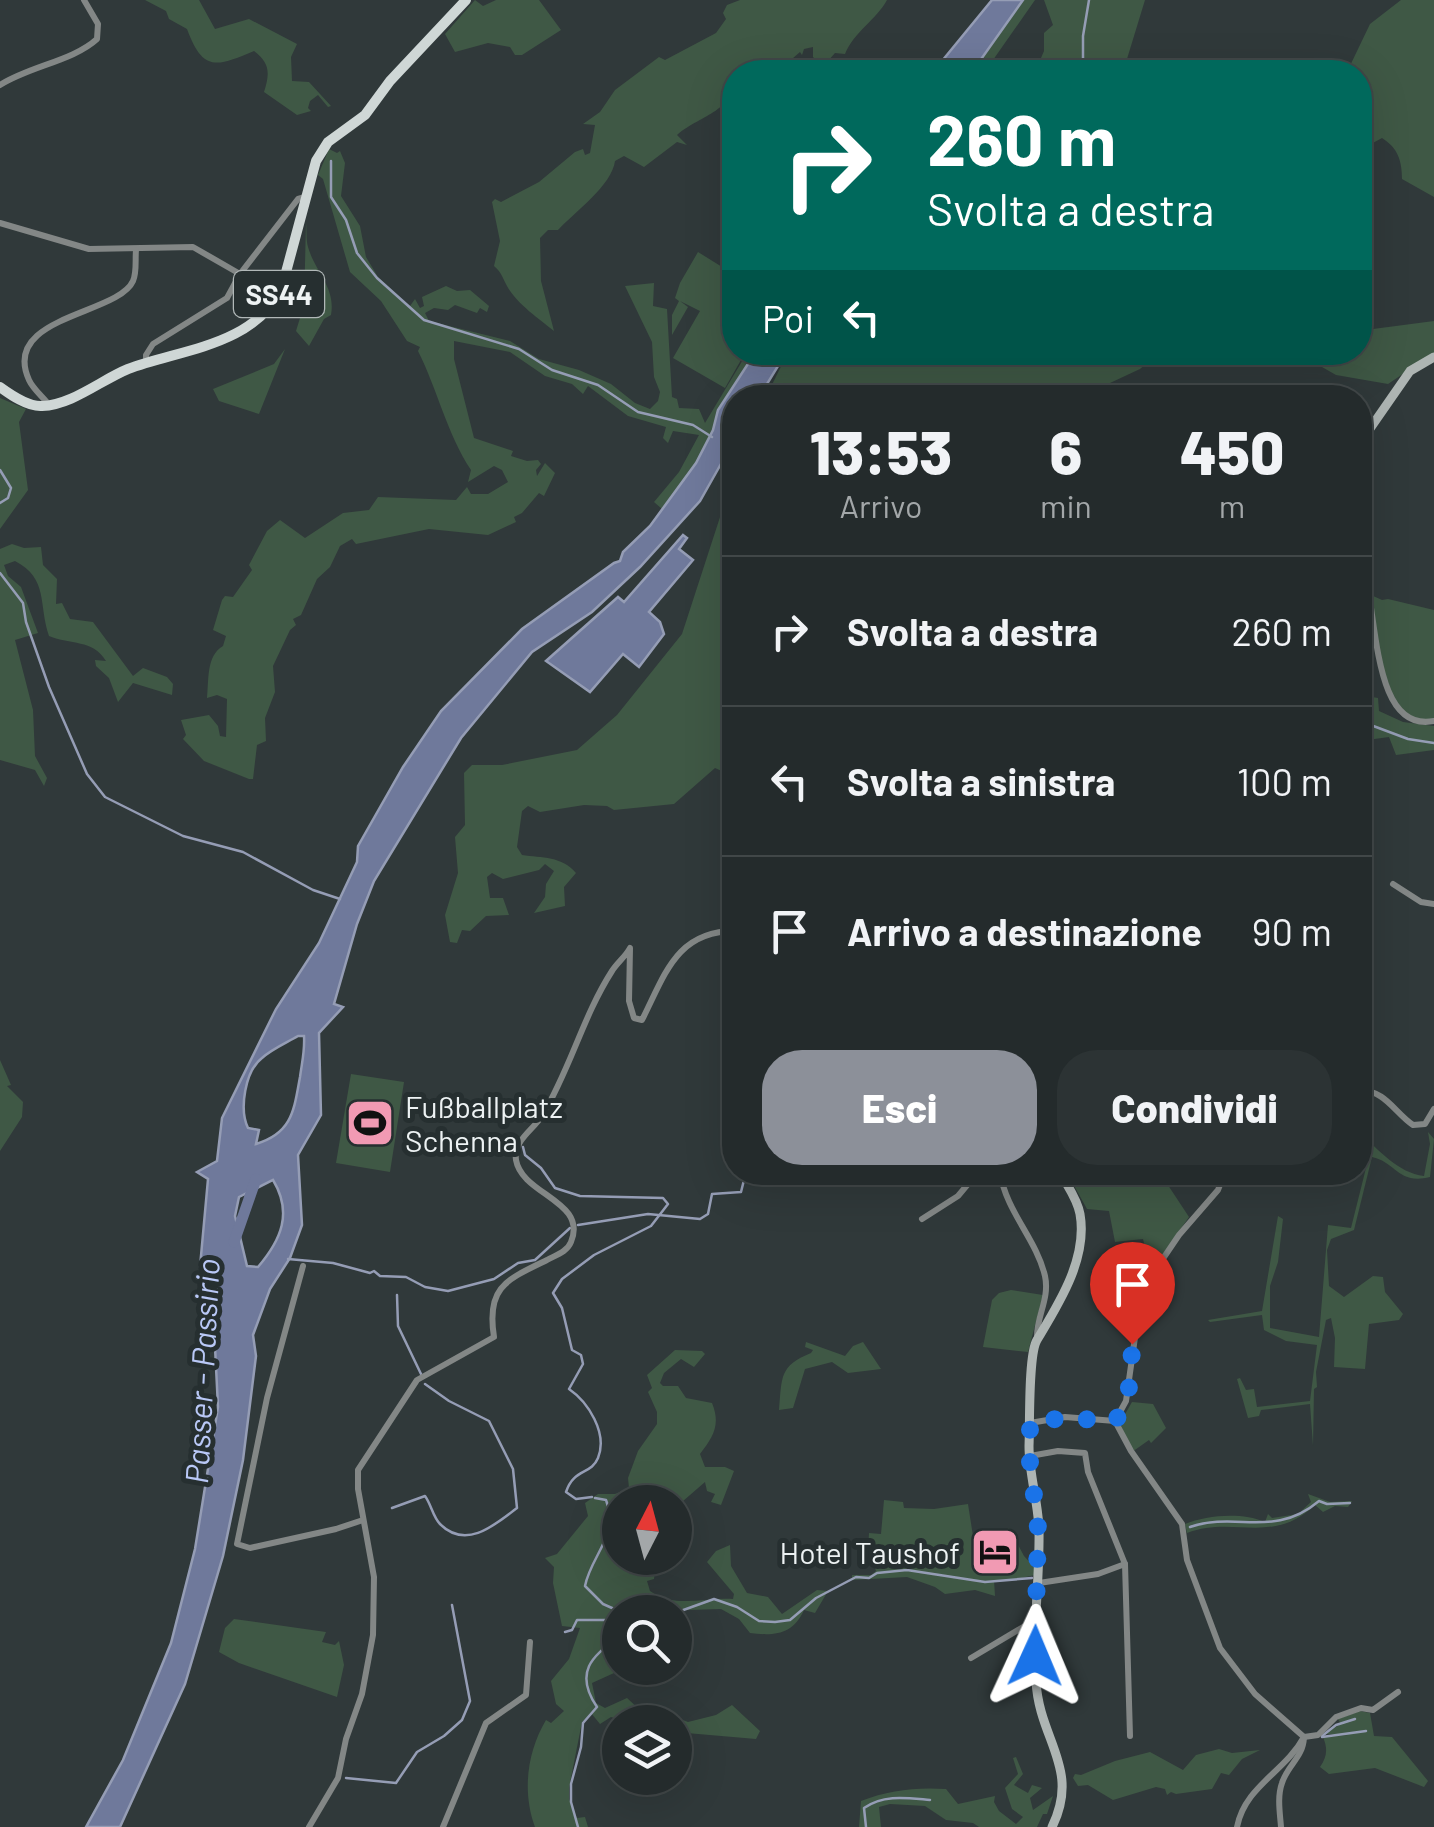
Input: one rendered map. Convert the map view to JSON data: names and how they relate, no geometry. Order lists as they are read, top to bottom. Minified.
{"streets":{"main road":["SS44"]},"water":["Passer - Passirio"],"places":{"sports":["Fußballplatz Schenna"],"hotel":["Hotel Taushof"]},"north":"top","page":{"turn":["260 m","Svolta a destra"],"then":"Poi","eta":["13:53","Arrivo","6","min","450","m"],"list":[{"name":"Svolta a destra","value":"260 m"},{"name":"Svolta a sinistra","value":"100 m"},{"name":"Arrivo a destinazione","value":"90 m"}],"buttons":["Esci","Condividi"]}}
